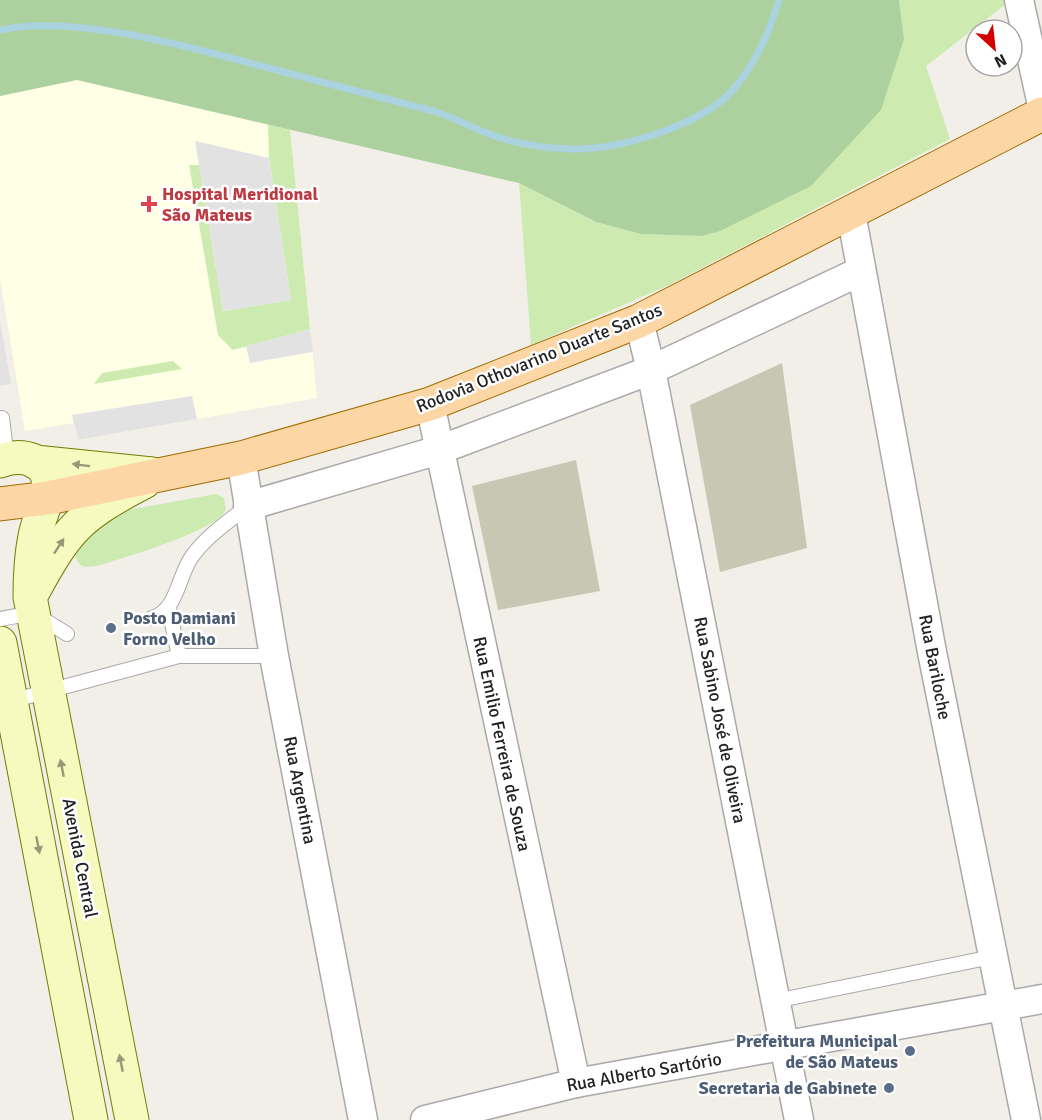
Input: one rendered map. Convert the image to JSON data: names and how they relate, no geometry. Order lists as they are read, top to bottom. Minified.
{"streets":{"main road":["Rodovia Othovarino Duarte Santos"],"street":["Rua Bariloche","Rua Sabino José de Oliveira","Rua Emilio Ferreira de Souza","Rua Argentina","Avenida Central","Rua Alberto Sartório"]},"crossings":[["Rodovia Othovarino Duarte Santos","Rua Bariloche"],["Rodovia Othovarino Duarte Santos","Rua Sabino José de Oliveira"],["Rodovia Othovarino Duarte Santos","Rua Emilio Ferreira de Souza"],["Rodovia Othovarino Duarte Santos","Rua Argentina"],["Rodovia Othovarino Duarte Santos","Avenida Central"],["Rua Bariloche","Rua Alberto Sartório"],["Rua Sabino José de Oliveira","Rua Alberto Sartório"],["Rua Emilio Ferreira de Souza","Rua Alberto Sartório"]],"places":{"health":["Hospital Meridional São Mateus"],"other":["Posto Damiani Forno Velho","Prefeitura Municipal de São Mateus","Secretaria de Gabinete"]},"north":"bottom right"}
